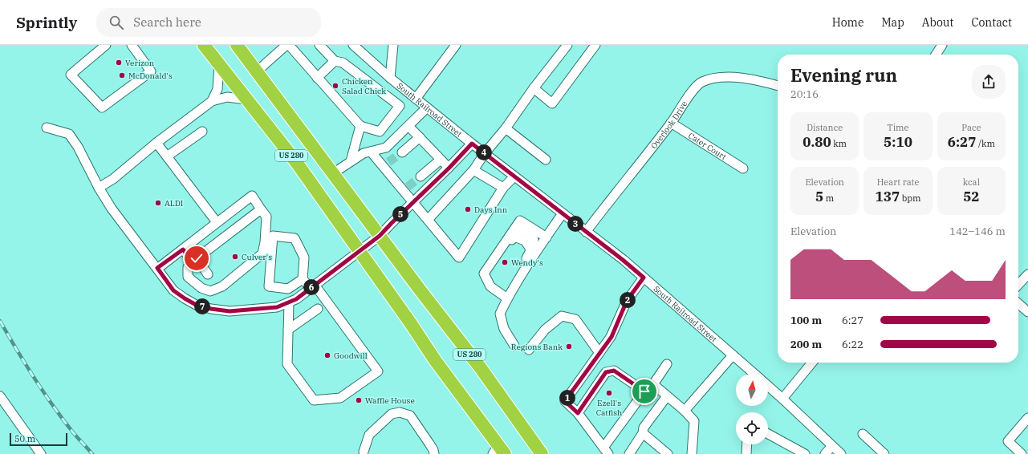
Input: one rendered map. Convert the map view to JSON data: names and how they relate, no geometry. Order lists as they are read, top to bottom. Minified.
{"streets":{"highway":["US 280"],"street":["South Railroad Street","Overlook Drive","Cater Court"]},"crossings":[["South Railroad Street","Overlook Drive"],["Overlook Drive","Cater Court"]],"places":["Verizon","McDonald's","Chicken Salad Chick","ALDI","Days Inn","Culver's","Wendy's","Regions Bank","Goodwill","Ezell's Catfish","Waffle House"],"scale_bar":"50 m","north":"top","page":{"header":"Sprintly","search":"Search here","nav":["Home","Map","About","Contact"],"heading":["Evening run","20:16"],"stats":[["Distance","0.80 km"],["Time","5:10"],["Pace","6:27 /km"],["Elevation","5 m"],["Heart rate","137 bpm"],["kcal","52"]],"pins":["4","5","3","6","2","7","1"],"chart":["Elevation","142–146 m"],"list":[{"name":"100 m","note":"6:27"},{"name":"200 m","note":"6:22"}],"scale":"50 m"}}
